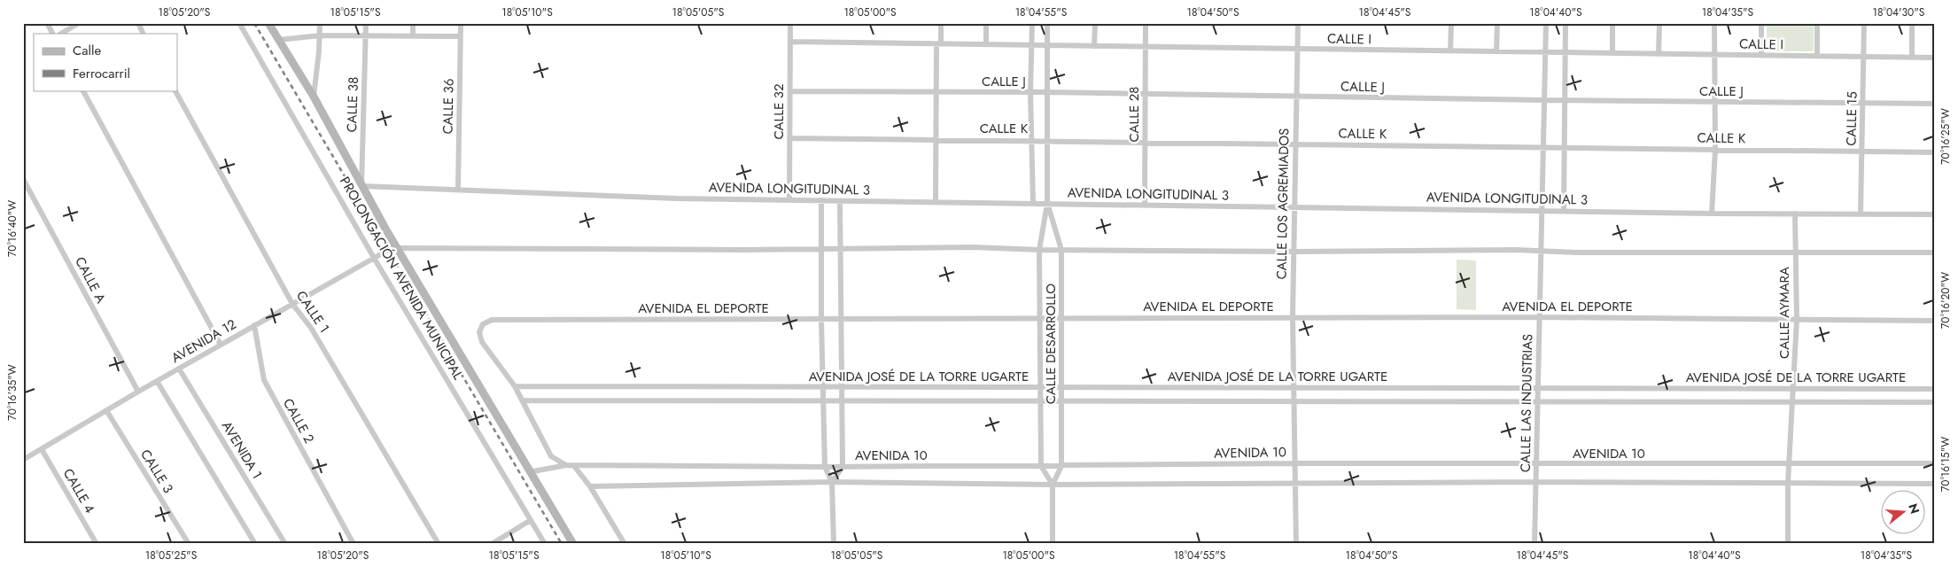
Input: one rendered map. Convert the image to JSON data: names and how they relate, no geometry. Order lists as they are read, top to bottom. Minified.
{"streets":{"main road":["PROLONGACIÓN AVENIDA MUNICIPAL"],"street":["CALLE I","CALLE J","CALLE 38","CALLE 36","CALLE 32","CALLE 28","CALLE 15","CALLE K","AVENIDA LONGITUDINAL 3","CALLE LOS AGREMIADOS","CALLE A","AVENIDA EL DEPORTE","CALLE 1","CALLE AYMARA","AVENIDA 12","CALLE DESARROLLO","AVENIDA JOSÉ DE LA TORRE UGARTE","CALLE LAS INDUSTRIAS","CALLE 2","AVENIDA 1","AVENIDA 10","CALLE 3","CALLE 4"]},"crossings":[["CALLE I","CALLE 32"],["CALLE I","CALLE 28"],["CALLE I","CALLE 15"],["CALLE I","CALLE LOS AGREMIADOS"],["CALLE I","CALLE DESARROLLO"],["CALLE I","CALLE LAS INDUSTRIAS"],["CALLE J","CALLE 32"],["CALLE J","CALLE 28"],["CALLE J","CALLE 15"],["CALLE J","CALLE LOS AGREMIADOS"],["CALLE J","CALLE DESARROLLO"],["CALLE J","CALLE LAS INDUSTRIAS"],["CALLE 38","AVENIDA LONGITUDINAL 3"],["CALLE 38","PROLONGACIÓN AVENIDA MUNICIPAL"],["CALLE 36","AVENIDA LONGITUDINAL 3"],["CALLE 32","CALLE K"],["CALLE 32","AVENIDA LONGITUDINAL 3"],["CALLE 28","CALLE K"],["CALLE 28","AVENIDA LONGITUDINAL 3"],["CALLE 15","CALLE K"],["CALLE 15","AVENIDA LONGITUDINAL 3"],["CALLE K","CALLE LOS AGREMIADOS"],["CALLE K","CALLE DESARROLLO"],["CALLE K","CALLE LAS INDUSTRIAS"],["AVENIDA LONGITUDINAL 3","CALLE LOS AGREMIADOS"],["AVENIDA LONGITUDINAL 3","PROLONGACIÓN AVENIDA MUNICIPAL"],["AVENIDA LONGITUDINAL 3","CALLE AYMARA"],["AVENIDA LONGITUDINAL 3","CALLE DESARROLLO"],["AVENIDA LONGITUDINAL 3","CALLE LAS INDUSTRIAS"],["CALLE LOS AGREMIADOS","AVENIDA EL DEPORTE"],["CALLE LOS AGREMIADOS","AVENIDA 12"],["CALLE LOS AGREMIADOS","AVENIDA JOSÉ DE LA TORRE UGARTE"],["CALLE LOS AGREMIADOS","AVENIDA 10"],["PROLONGACIÓN AVENIDA MUNICIPAL","AVENIDA 12"],["CALLE A","AVENIDA 12"],["AVENIDA EL DEPORTE","CALLE AYMARA"],["AVENIDA EL DEPORTE","CALLE DESARROLLO"],["AVENIDA EL DEPORTE","AVENIDA JOSÉ DE LA TORRE UGARTE"],["AVENIDA EL DEPORTE","CALLE LAS INDUSTRIAS"],["CALLE 1","AVENIDA 12"],["CALLE AYMARA","AVENIDA 12"],["CALLE AYMARA","AVENIDA JOSÉ DE LA TORRE UGARTE"],["CALLE AYMARA","AVENIDA 10"],["AVENIDA 12","CALLE DESARROLLO"],["AVENIDA 12","CALLE LAS INDUSTRIAS"],["AVENIDA 12","CALLE 2"],["AVENIDA 12","AVENIDA 1"],["AVENIDA 12","CALLE 3"],["AVENIDA 12","CALLE 4"],["CALLE DESARROLLO","AVENIDA JOSÉ DE LA TORRE UGARTE"],["CALLE DESARROLLO","AVENIDA 10"],["AVENIDA JOSÉ DE LA TORRE UGARTE","CALLE LAS INDUSTRIAS"],["CALLE LAS INDUSTRIAS","AVENIDA 10"]],"legend":["Calle","Ferrocarril"],"north":"right","coordinates":["18°05'20\"S","18°05'15\"S","18°05'10\"S","18°05'05\"S","18°05'00\"S","18°04'55\"S","18°04'50\"S","18°04'45\"S","18°04'40\"S","18°04'35\"S","18°04'30\"S","70°16'25\"W","70°16'40\"W","70°16'20\"W","70°16'35\"W","70°16'15\"W","18°05'25\"S"]}
